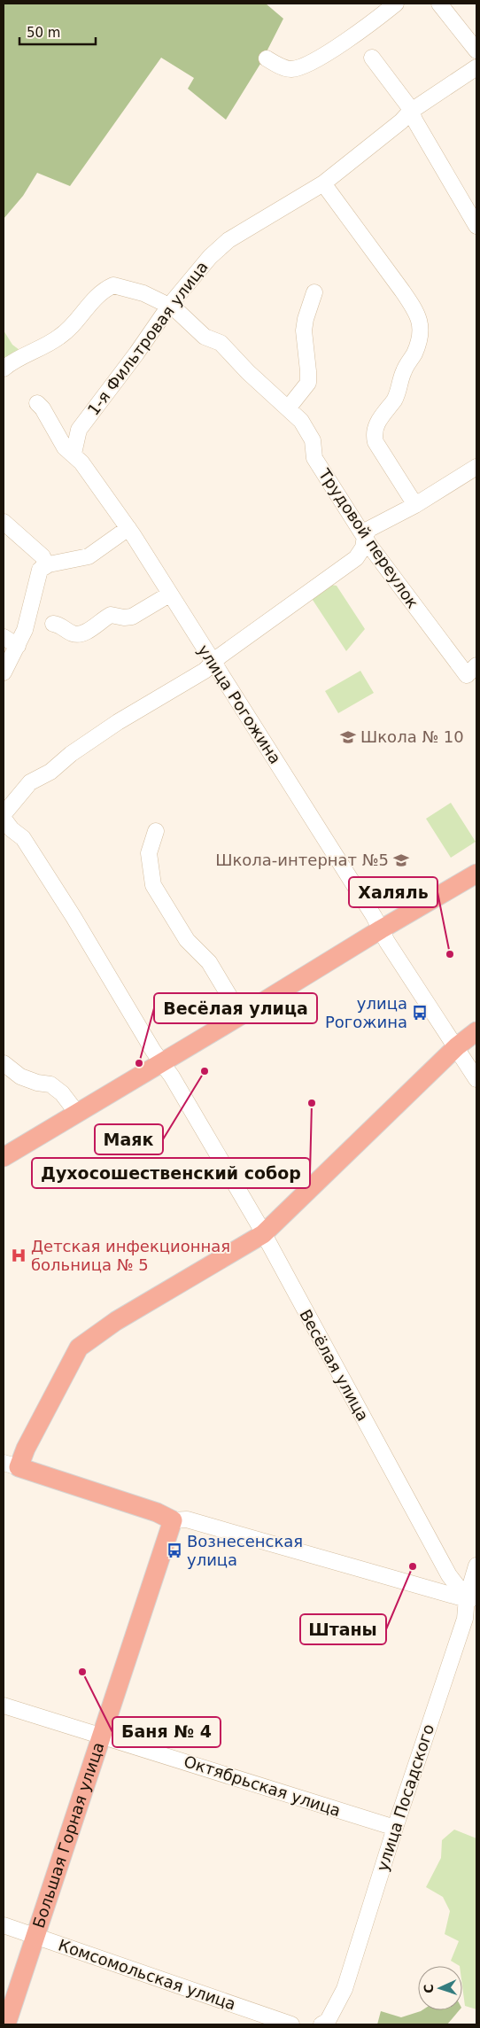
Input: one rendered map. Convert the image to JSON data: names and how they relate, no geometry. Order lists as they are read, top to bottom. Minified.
{"streets":{"main road":["Большая Горная улица"],"street":["1-я Фильтровая улица","Трудовой переулок","улица Рогожина","Весёлая улица","Октябрьская улица","улица Посадского","Комсомольская улица"]},"crossings":[["1-я Фильтровая улица","Трудовой переулок"],["1-я Фильтровая улица","улица Рогожина"],["Весёлая улица","улица Посадского"],["Октябрьская улица","улица Посадского"],["Октябрьская улица","Большая Горная улица"],["Большая Горная улица","Комсомольская улица"]],"places":{"school or university":["Школа № 10","Школа-интернат №5"],"other":["Халяль","Весёлая улица","Маяк","Духосошественский собор","Штаны","Баня № 4"],"bus stop":["улица Рогожина","Вознесенская улица"],"hospital":["Детская инфекционная больница № 5"]},"scale_bar":"50 m","north":"left"}
